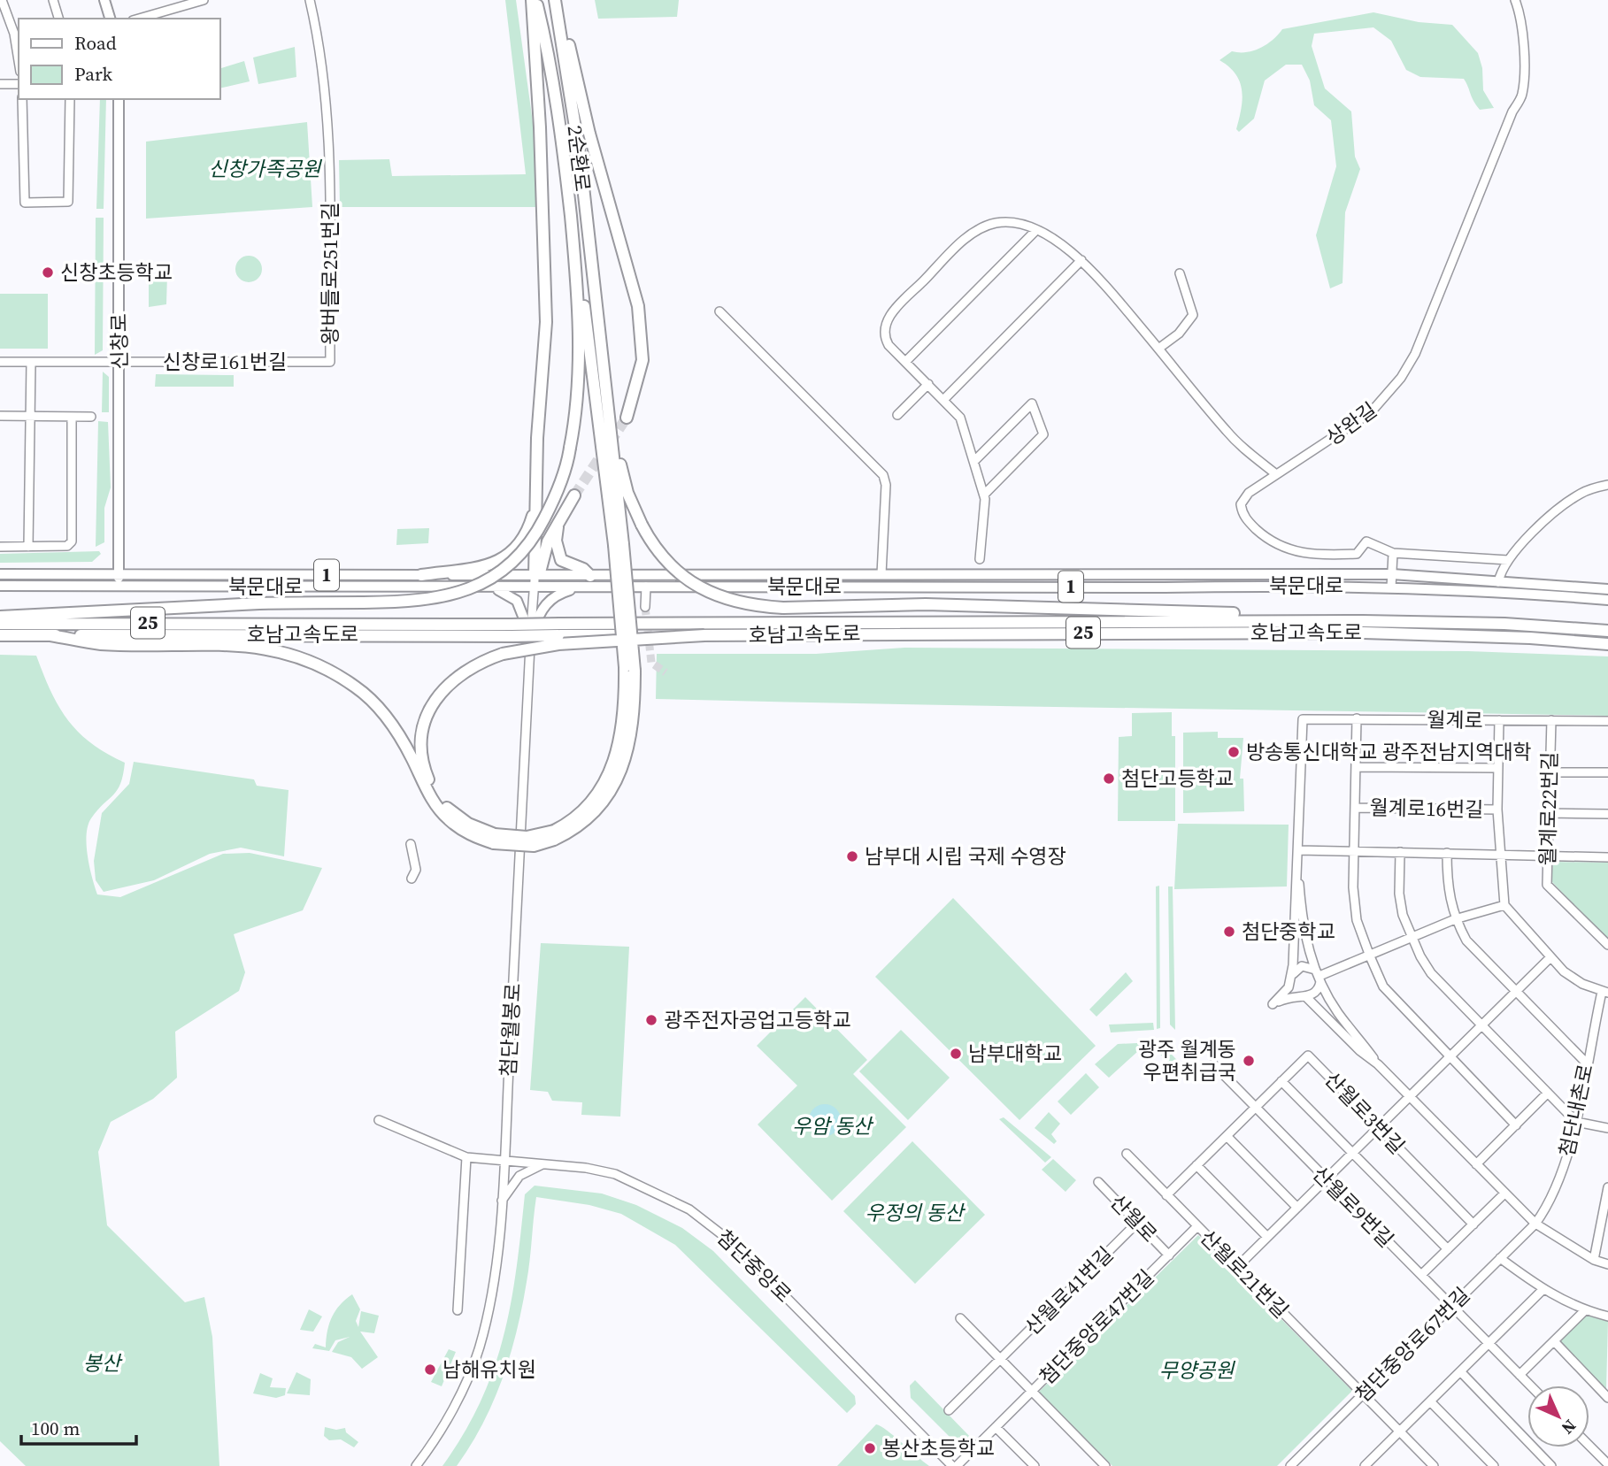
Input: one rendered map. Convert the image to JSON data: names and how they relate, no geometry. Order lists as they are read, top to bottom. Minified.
{"streets":{"highway":["2순환로","25","호남고속도로"],"main road":["신창로","1","북문대로"],"street":["왕버들로251번길","신창로161번길","상완길","월계로","월계로16번길","월계로22번길","첨단월봉로","첨단내촌로","산월로3번길","산월로9번길","산월로","첨단중앙로","산월로21번길","산월로41번길","첨단중앙로47번길","첨단중앙로67번길"]},"crossings":[["왕버들로251번길","신창로161번길"],["신창로","신창로161번길"],["신창로","북문대로"],["북문대로","첨단월봉로"],["월계로","월계로16번길"],["월계로","월계로22번길"],["첨단월봉로","첨단중앙로"],["첨단내촌로","첨단중앙로67번길"],["산월로3번길","산월로9번길"],["산월로9번길","첨단중앙로67번길"],["산월로","산월로41번길"],["산월로","첨단중앙로47번길"],["첨단중앙로","첨단중앙로47번길"],["산월로21번길","첨단중앙로47번길"],["산월로21번길","첨단중앙로67번길"]],"parks":["신창가족공원","우암 동산","우정의 동산","봉산","무양공원"],"places":["신창초등학교","방송통신대학교 광주전남지역대학","첨단고등학교","남부대 시립 국제 수영장","첨단중학교","광주전자공업고등학교","남부대학교","광주 월계동 우편취급국","남해유치원","봉산초등학교"],"legend":["Road","Park"],"scale_bar":"100 m","north":"bottom right"}
